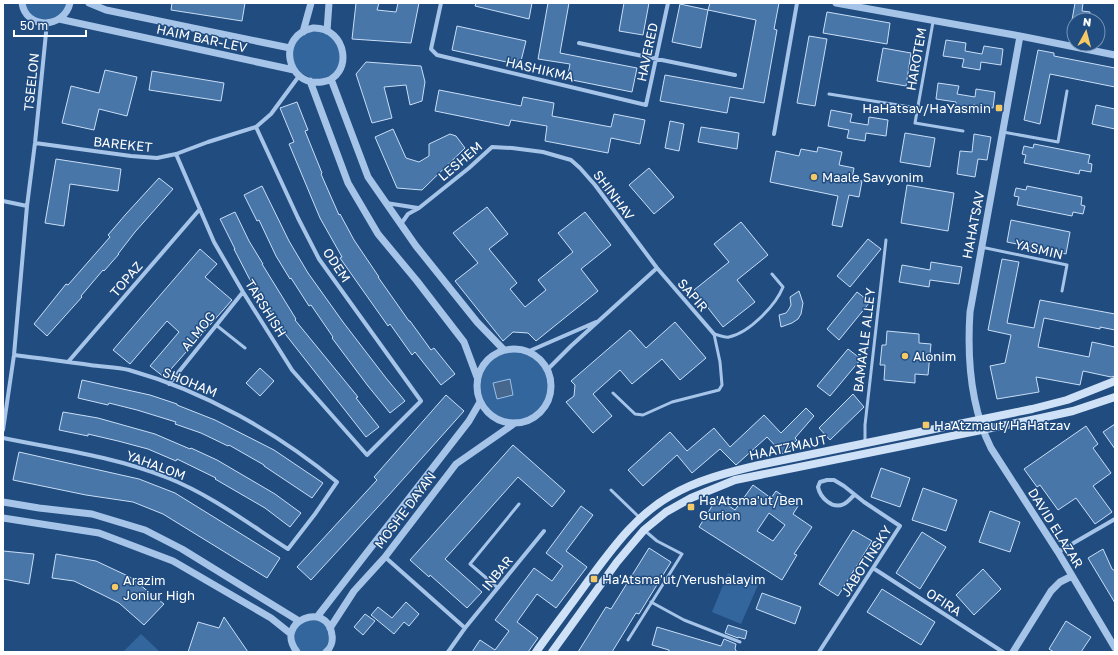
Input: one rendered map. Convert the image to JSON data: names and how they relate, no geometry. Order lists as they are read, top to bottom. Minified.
{"streets":{"main road":["HAATZMAUT"],"street":["HAIM BAR-LEV","HAVERED","HASHIKMA","TSEELON","BAREKET","LESHEM","SHINHAV","HAHATSAV","ODEM","TOPAZ","SAPIR","TARSHISH","ALMOG","SHOHAM","YAHALOM","MOSHE DAYAN","DAVID ELAZAR","JABOTINSKY","INBAR","OFIRA"],"lane":["HAROTEM","YASMIN","BAMA'ALE ALLEY"]},"crossings":[["HAIM BAR-LEV","BAREKET"],["HAVERED","HASHIKMA"],["TSEELON","BAREKET"],["TSEELON","SHOHAM"],["BAREKET","ODEM"],["BAREKET","TARSHISH"],["LESHEM","SHINHAV"],["SHINHAV","SAPIR"],["HAHATSAV","YASMIN"],["HAHATSAV","HAATZMAUT"],["HAHATSAV","DAVID ELAZAR"],["ODEM","TARSHISH"],["TOPAZ","TARSHISH"],["TOPAZ","SHOHAM"],["TARSHISH","ALMOG"],["ALMOG","SHOHAM"],["BAMA'ALE ALLEY","HAATZMAUT"],["SHOHAM","YAHALOM"],["HAATZMAUT","DAVID ELAZAR"],["JABOTINSKY","OFIRA"]],"places":{"transit":["HaHatsav/HaYasmin","HaAtzmaut/HaHatzav","Ha'Atsma'ut/Ben Gurion","Ha'Atsma'ut/Yerushalayim"],"other":["Maale Savyonim","Alonim","Arazim Joniur High"]},"scale_bar":"50 m","north":"top"}
